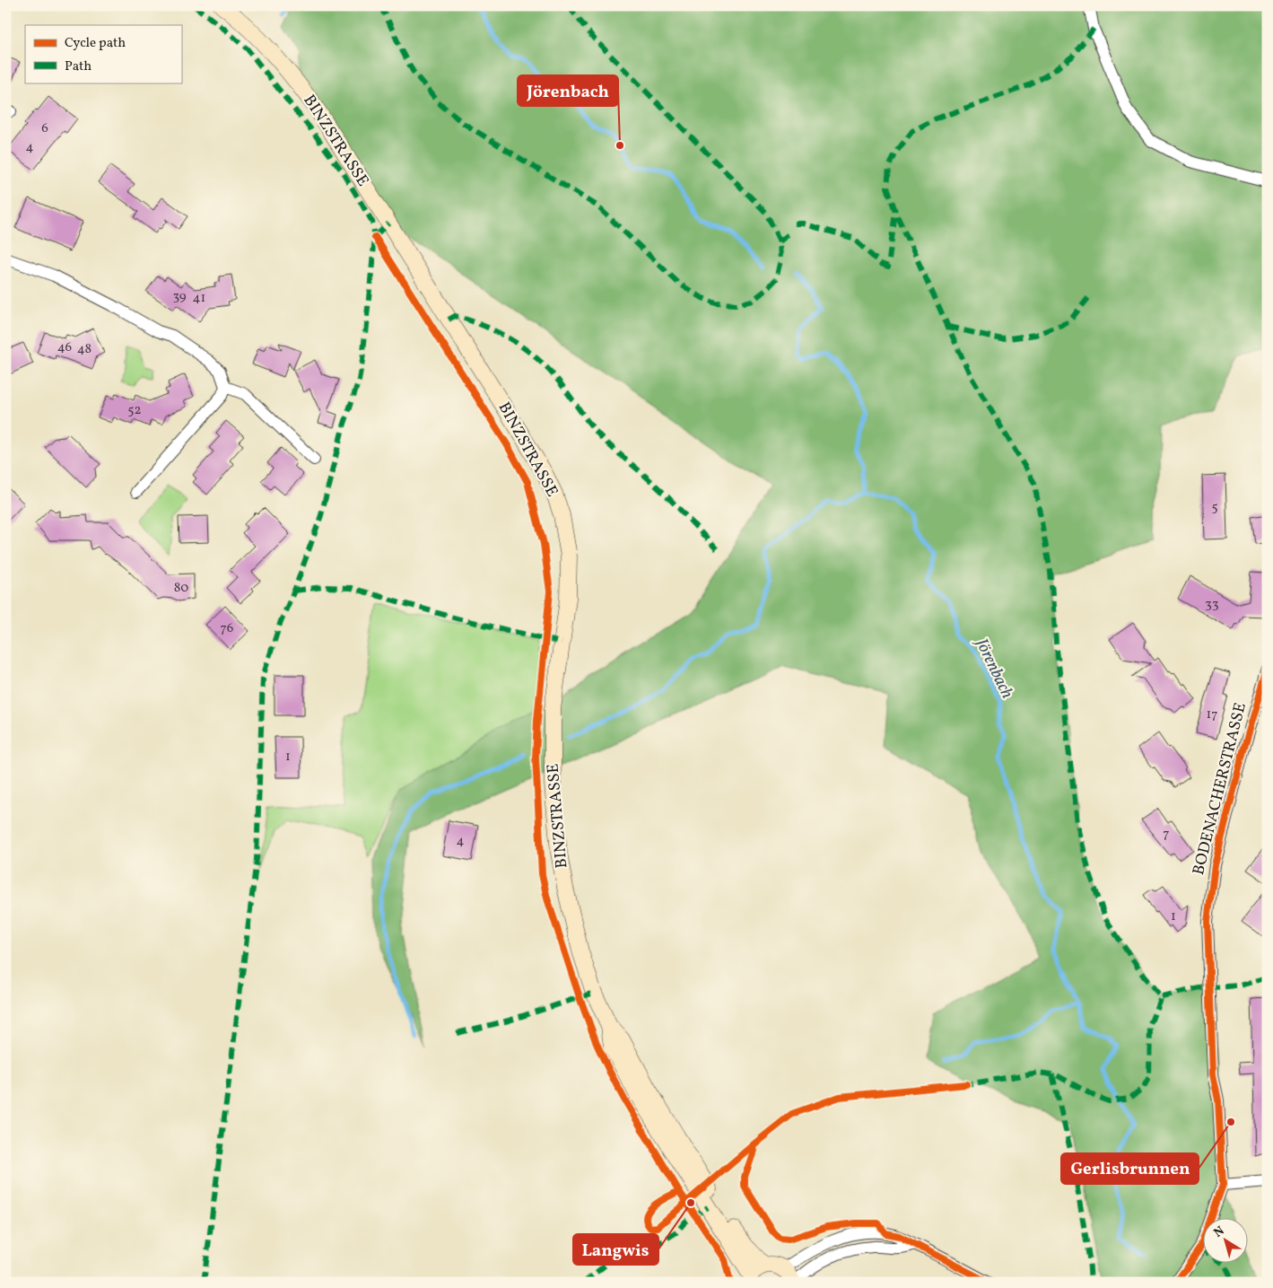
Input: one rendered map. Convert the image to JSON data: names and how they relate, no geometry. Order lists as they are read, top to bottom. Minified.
{"streets":{"main road":["BINZSTRASSE"],"street":["BODENACHERSTRASSE"]},"water":["Jörenbach"],"places":["Jörenbach","Gerlisbrunnen","Langwis"],"house_numbers":["6","4","39","41","46","48","52","5","80","33","76","17","1","7","4","1"],"legend":["Cycle path","Path"],"north":"top left"}
